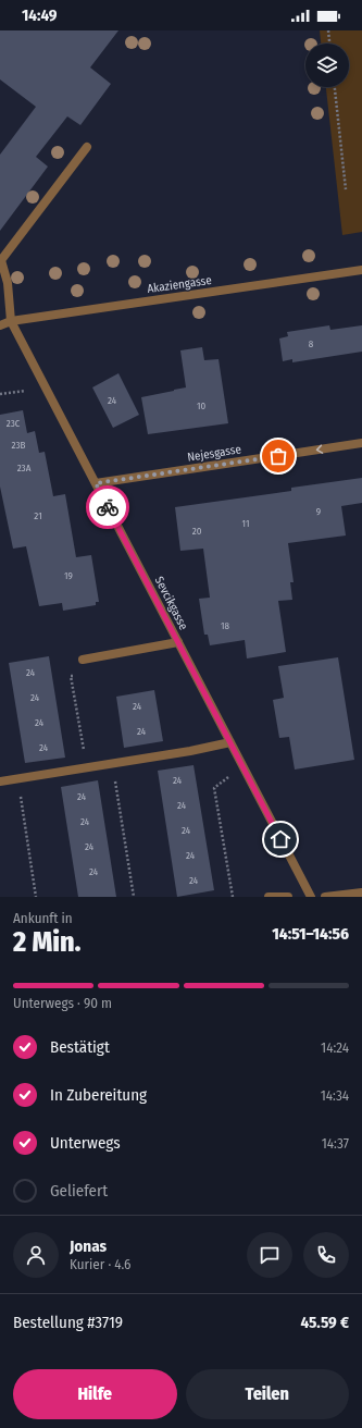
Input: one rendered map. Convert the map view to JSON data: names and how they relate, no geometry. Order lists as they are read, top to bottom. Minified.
{"streets":{"street":["Akaziengasse","Nejesgasse","Sevcikgasse"]},"crossings":[["Akaziengasse","Sevcikgasse"],["Nejesgasse","Sevcikgasse"]],"one_way":["Nejesgasse"],"house_numbers":["8","24","10","23C","23B","23A","9","21","11","20","19","18","24","24","24","24","24","24","24","24","24","24","24","24","24","24","24"],"page":{"status":"14:49","heading":["2 Min.","Ankunft in","14:51–14:56"],"panel":["Jonas","Kurier · 4.6","Bestellung #3719","45.59 €"],"bar":"Unterwegs · 90 m","list":[["Bestätigt","14:24"],["In Zubereitung","14:34"],["Unterwegs","14:37"],"Geliefert"],"buttons":["Hilfe","Teilen"]}}
